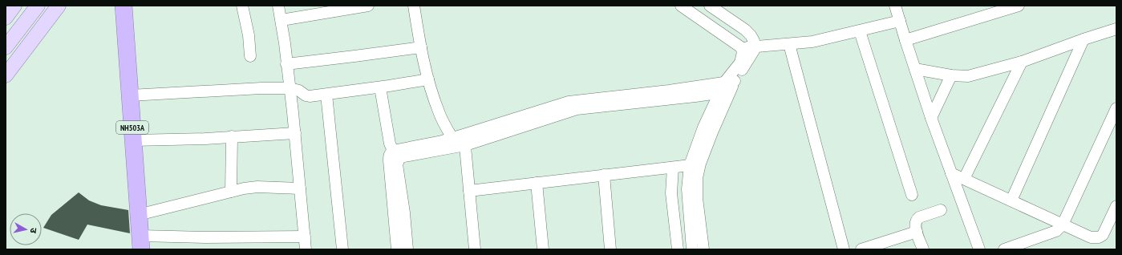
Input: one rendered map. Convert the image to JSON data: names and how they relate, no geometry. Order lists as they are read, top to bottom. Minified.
{"streets":{"highway":["NH503A"]},"north":"right"}
